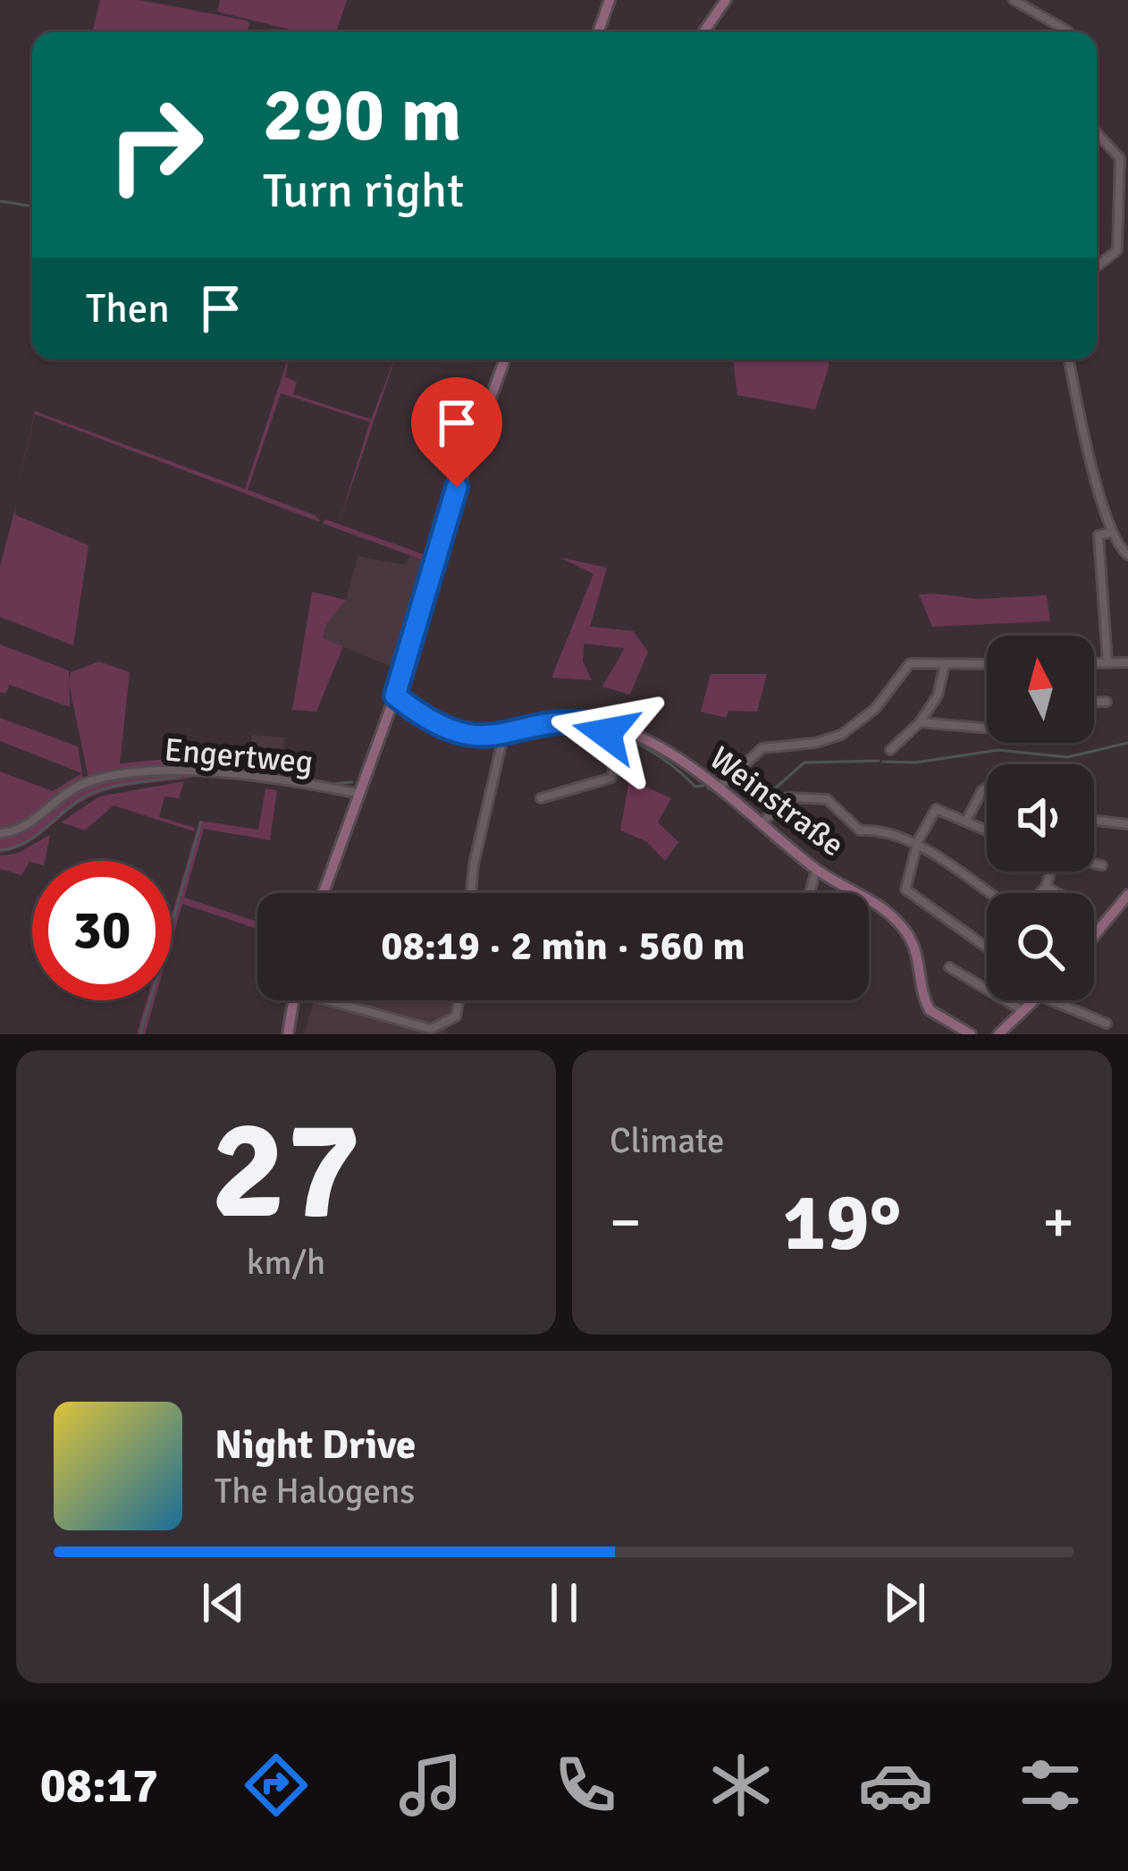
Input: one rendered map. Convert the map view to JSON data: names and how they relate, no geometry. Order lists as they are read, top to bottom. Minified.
{"streets":{"main road":["Weinstraße"],"street":["Engertweg"]},"north":"top","page":{"turn":["290 m","Turn right"],"then":"Then","limit":"30","trip":"08:19 · 2 min · 560 m","tile":[["27","km/h"],"Climate"],"heat":["−","19°","+"],"song":["Night Drive","The Halogens"],"tabs":"08:17"}}
